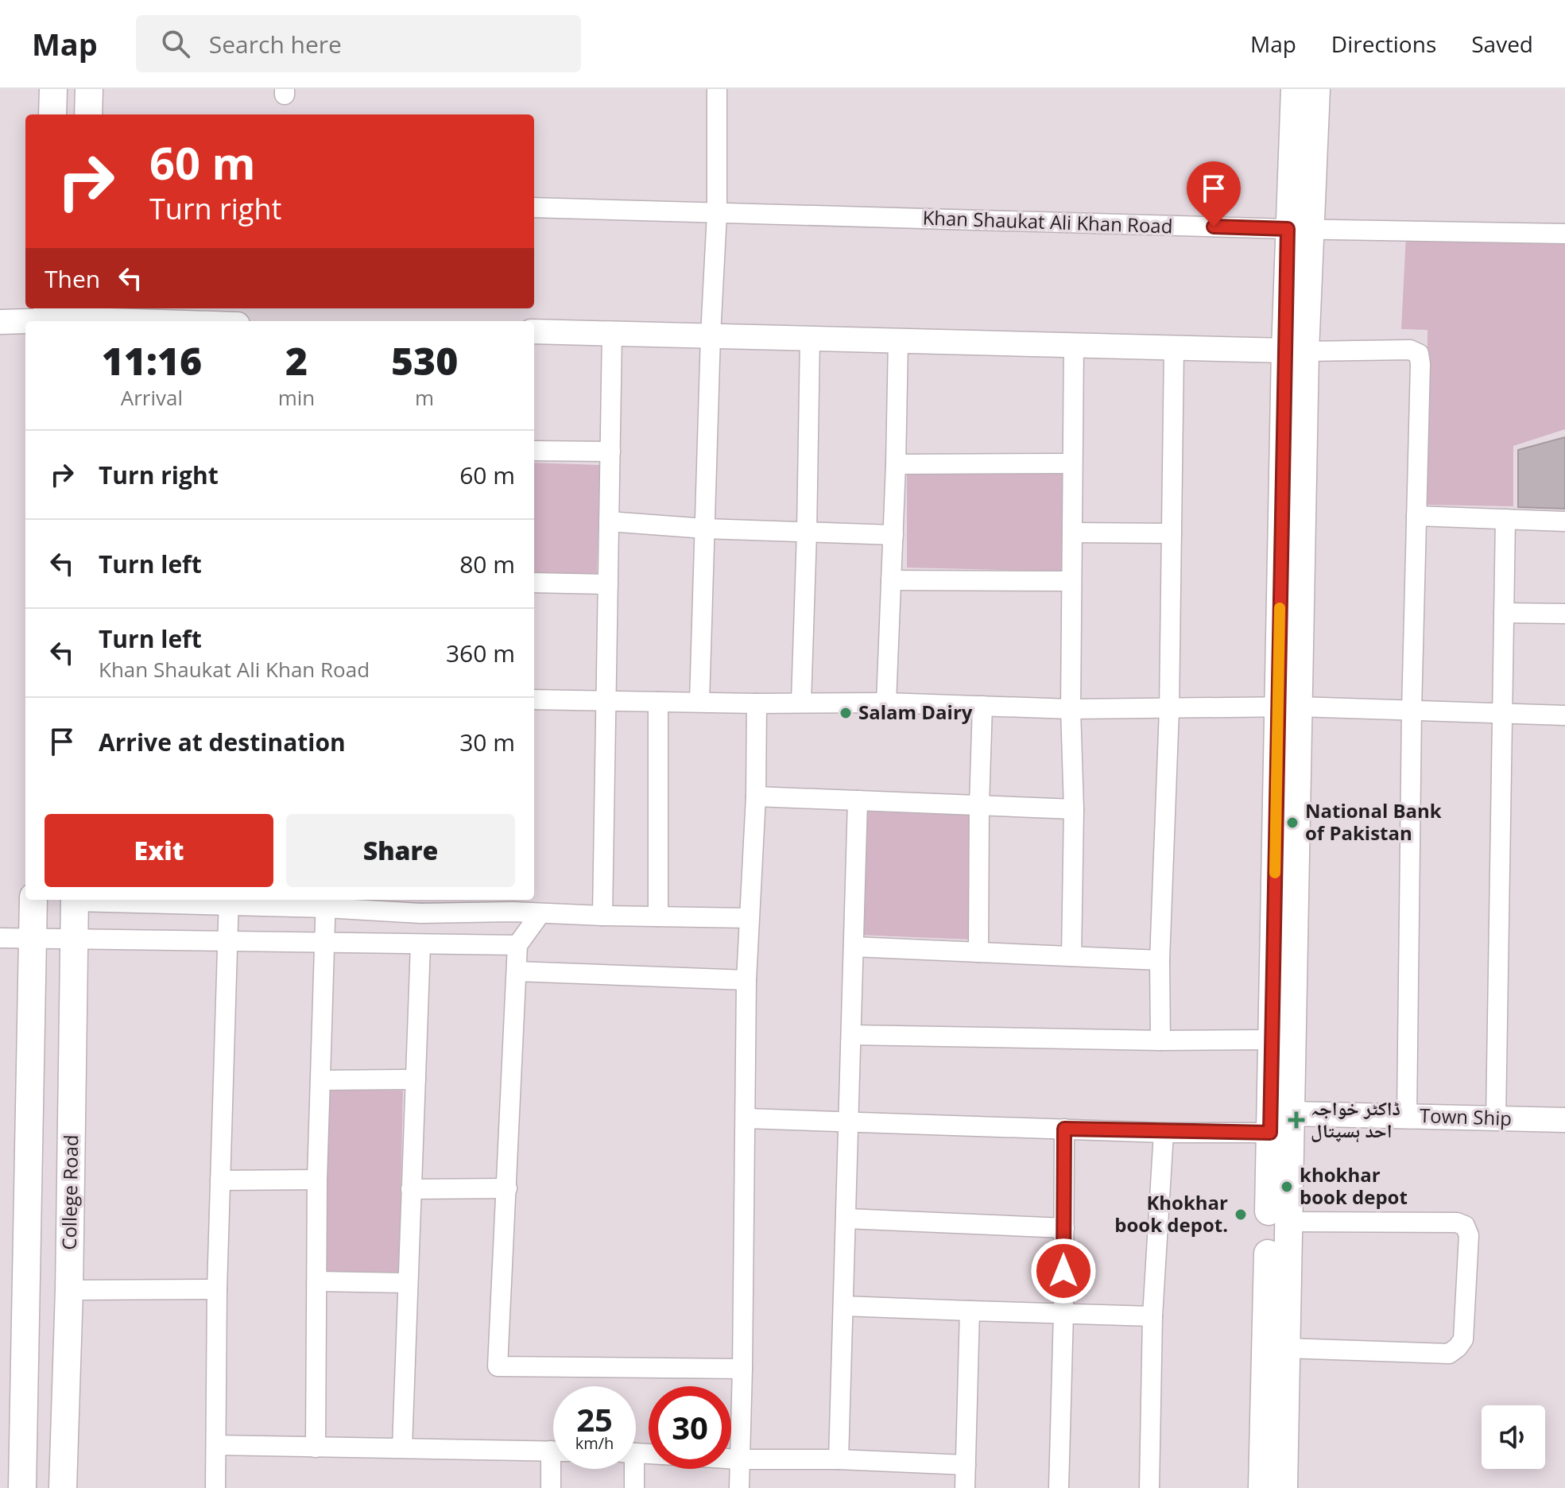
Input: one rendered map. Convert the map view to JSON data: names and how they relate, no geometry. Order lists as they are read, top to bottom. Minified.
{"streets":{"main road":["College Road"],"street":["Khan Shaukat Ali Khan Road","Town Ship"]},"places":{"other":["Salam Dairy","National Bank of Pakistan","khokhar book depot","Khokhar book depot."],"health":["ڈاکٹر خواجہ احد ہسپتال"]},"page":{"header":"Map","search":"Search here","nav":["Map","Directions","Saved"],"turn":["60 m","Turn right"],"then":"Then","eta":["11:16","Arrival","2","min","530","m"],"list":[{"name":"Turn right","value":"60 m"},{"name":"Turn left","value":"80 m"},{"name":"Turn left","note":"Khan Shaukat Ali Khan Road","value":"360 m"},{"name":"Arrive at destination","value":"30 m"}],"buttons":["Exit","Share"],"speed":"25 km/h","limit":"30"}}
